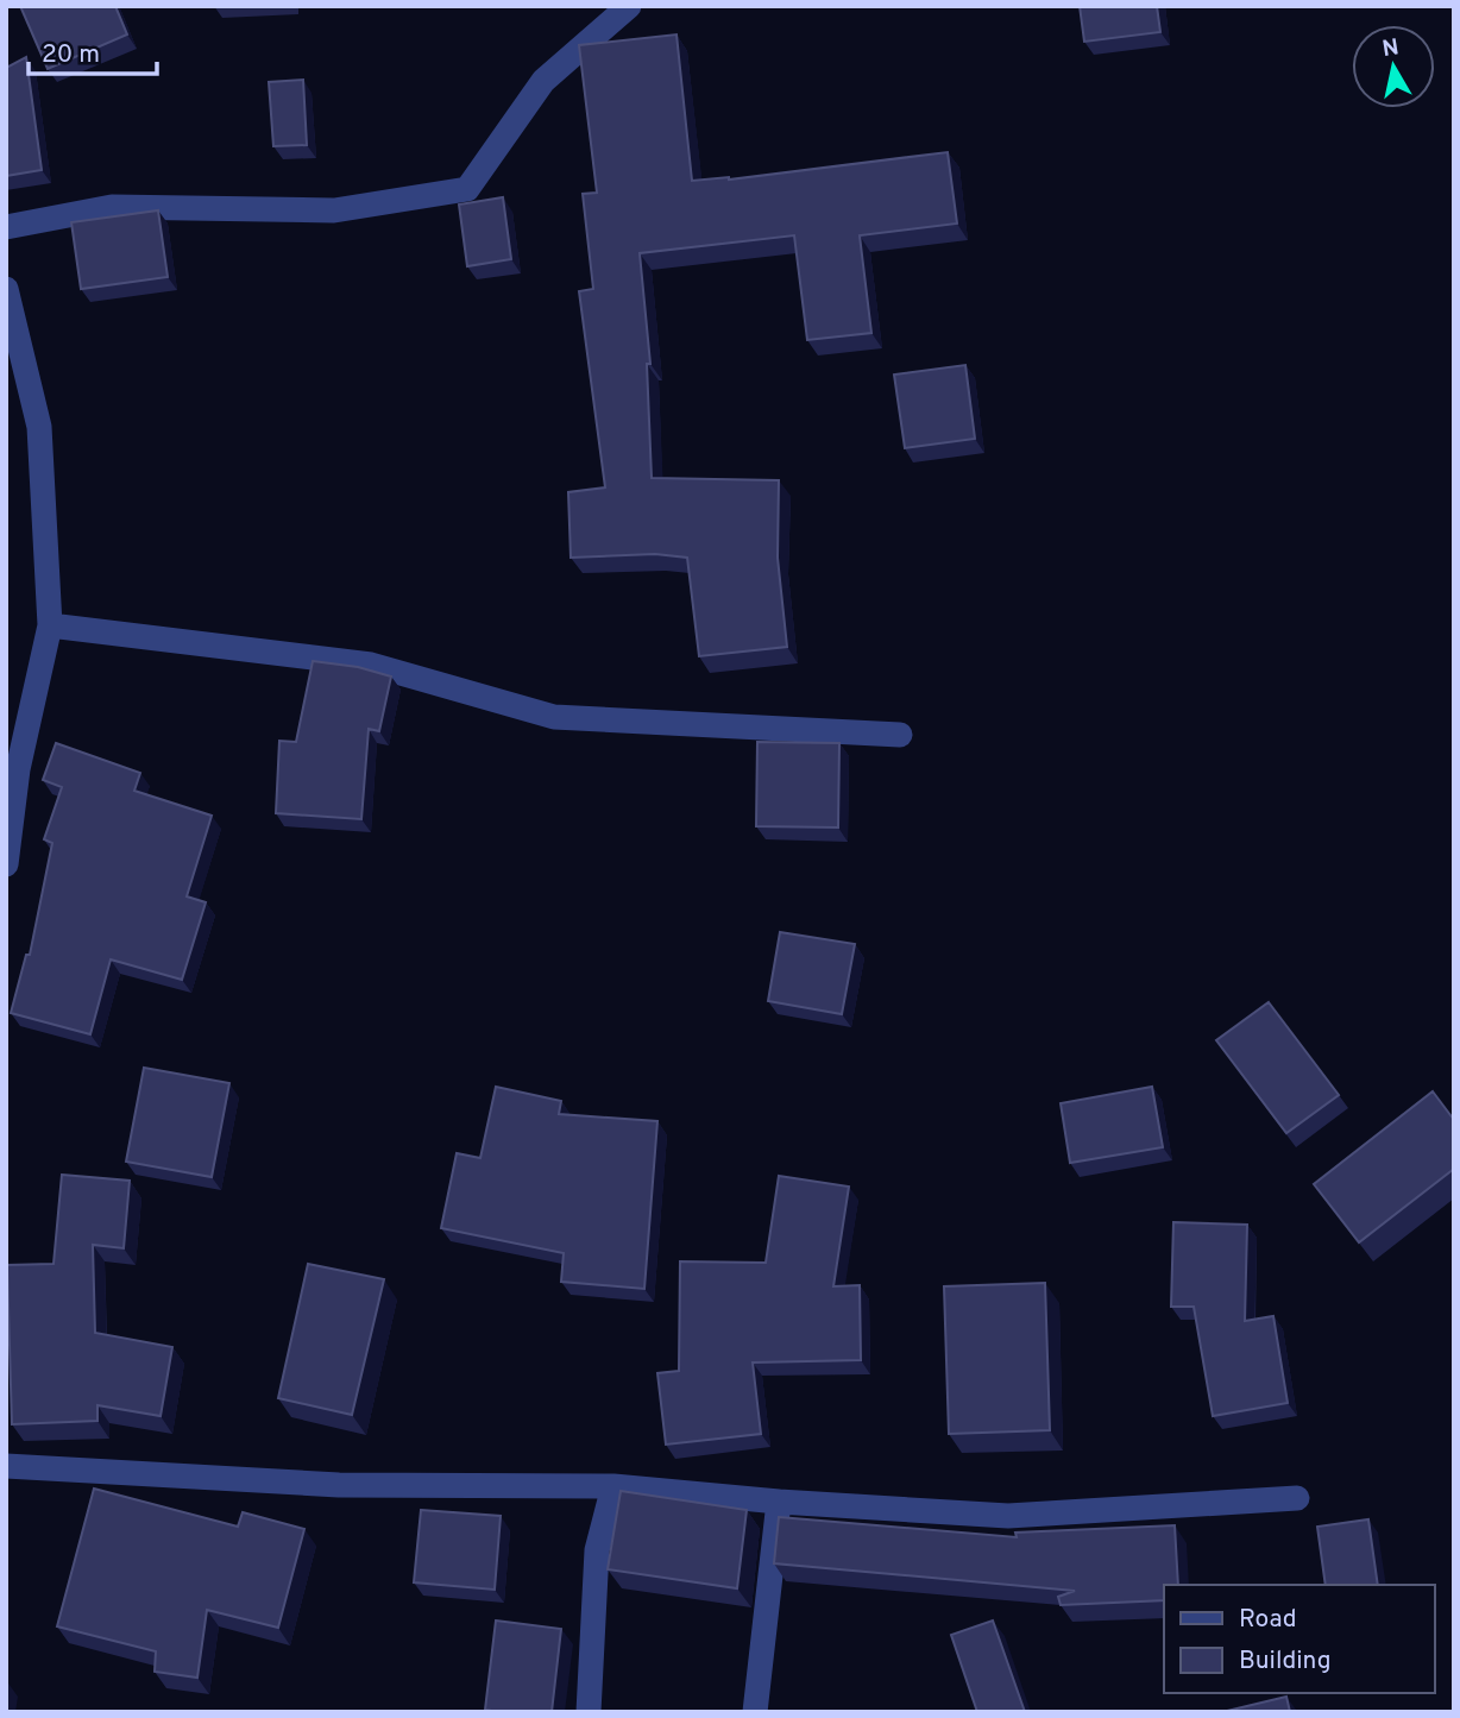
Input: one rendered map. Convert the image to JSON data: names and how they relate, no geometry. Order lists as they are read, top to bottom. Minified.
{"legend":["Road","Building"],"scale_bar":"20 m","north":"top"}
